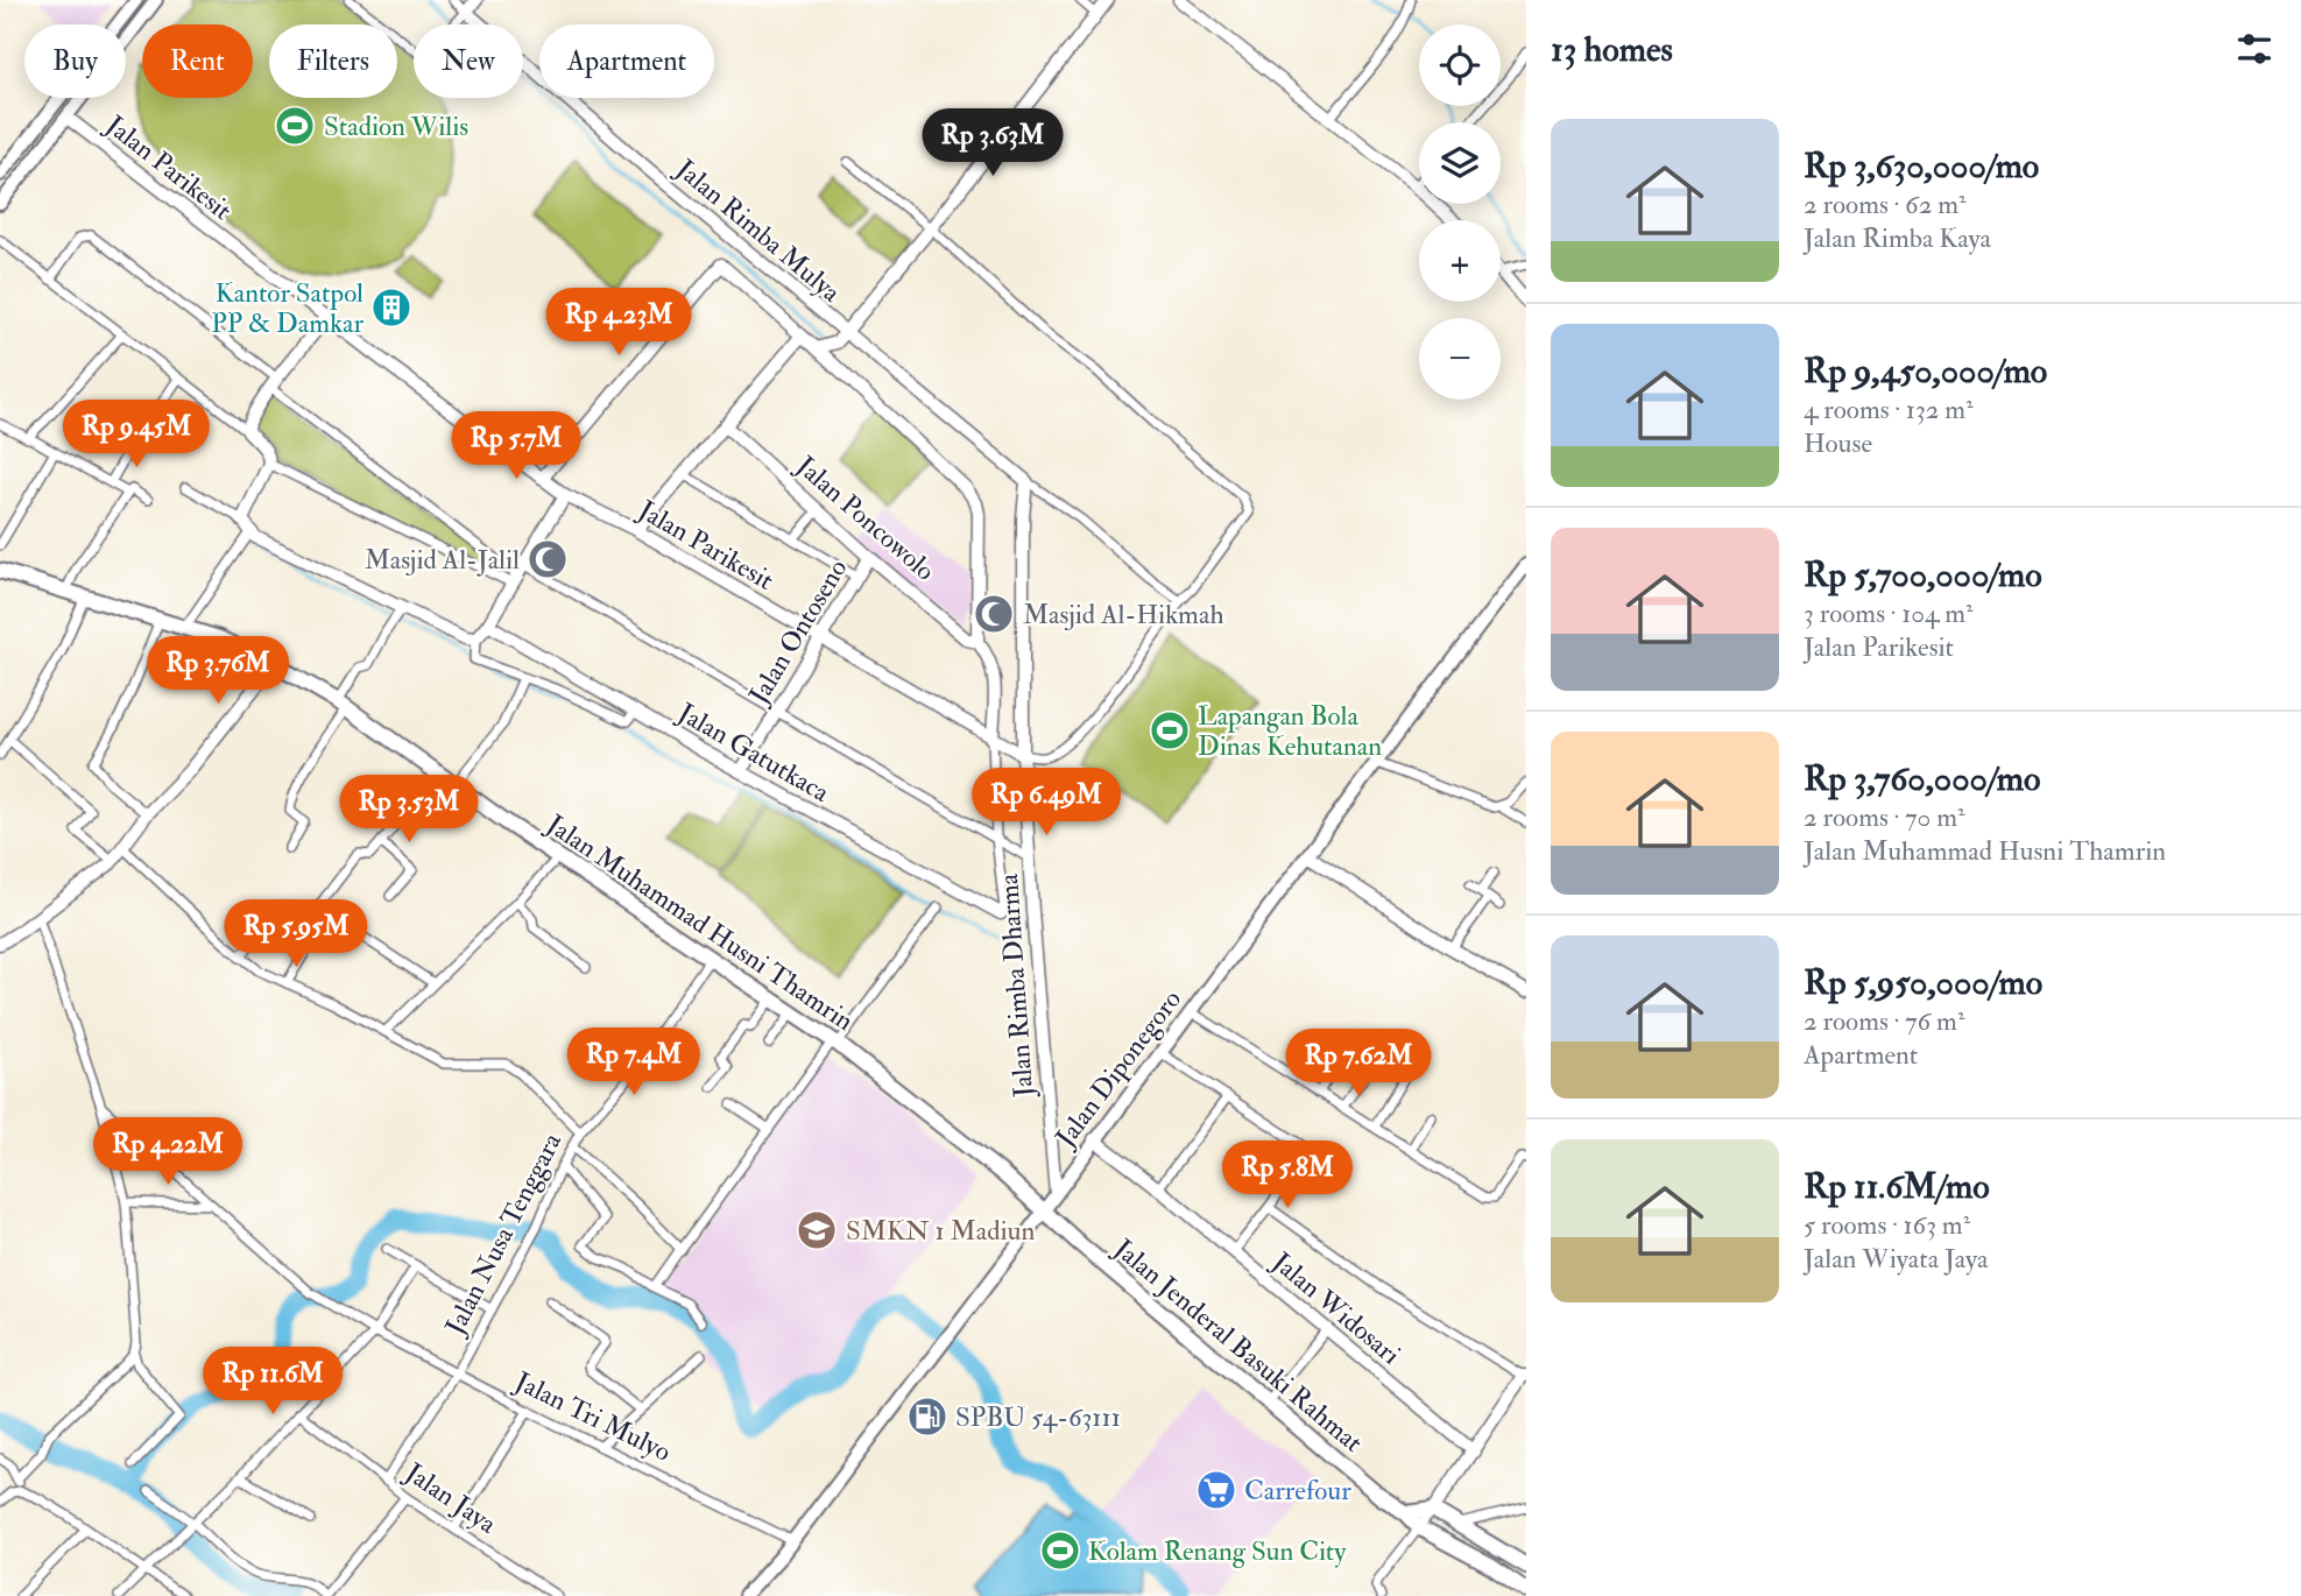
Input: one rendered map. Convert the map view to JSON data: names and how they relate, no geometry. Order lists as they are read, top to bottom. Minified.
{"streets":{"highway":["Jalan Muhammad Husni Thamrin","Jalan Jenderal Basuki Rahmat"],"main road":["Jalan Diponegoro"],"street":["Jalan Parikesit","Jalan Rimba Mulya","Jalan Poncowolo","Jalan Ontoseno","Jalan Gatutkaca","Jalan Rimba Dharma","Jalan Nusa Tenggara","Jalan Widosari","Jalan Tri Mulyo","Jalan Jaya"]},"crossings":[["Jalan Parikesit","Jalan Ontoseno"],["Jalan Parikesit","Jalan Rimba Dharma"],["Jalan Rimba Mulya","Jalan Rimba Dharma"],["Jalan Poncowolo","Jalan Ontoseno"],["Jalan Ontoseno","Jalan Gatutkaca"],["Jalan Muhammad Husni Thamrin","Jalan Diponegoro"],["Jalan Muhammad Husni Thamrin","Jalan Nusa Tenggara"],["Jalan Muhammad Husni Thamrin","Jalan Jenderal Basuki Rahmat"],["Jalan Rimba Dharma","Jalan Diponegoro"],["Jalan Diponegoro","Jalan Widosari"],["Jalan Diponegoro","Jalan Jenderal Basuki Rahmat"],["Jalan Diponegoro","Jalan Tri Mulyo"],["Jalan Nusa Tenggara","Jalan Tri Mulyo"],["Jalan Nusa Tenggara","Jalan Jaya"],["Jalan Tri Mulyo","Jalan Jaya"]],"places":{"sports":["Stadion Wilis","Lapangan Bola Dinas Kehutanan","Kolam Renang Sun City"],"building":["Kantor Satpol PP & Damkar"],"mosque":["Masjid Al-Jalil","Masjid Al-Hikmah"],"school or university":["SMKN 1 Madiun"],"fuel station":["SPBU 54-63111"],"supermarket":["Carrefour"]},"page":{"heading":"13 homes","map_buttons":["+","−"],"chip":["Buy","Rent","Filters","New","Apartment"],"list":[{"name":"Rp 3,630,000/mo","note":"2 rooms · 62 m² · Jalan Rimba Kaya"},{"name":"Rp 9,450,000/mo","note":"4 rooms · 132 m² · House"},{"name":"Rp 5,700,000/mo","note":"3 rooms · 104 m² · Jalan Parikesit"},{"name":"Rp 3,760,000/mo","note":"2 rooms · 70 m² · Jalan Muhammad Husni Thamrin"},{"name":"Rp 5,950,000/mo","note":"2 rooms · 76 m² · Apartment"},{"name":"Rp 11.6M/mo","note":"5 rooms · 163 m² · Jalan Wiyata Jaya"}],"price":["Rp 3.63M","Rp 4.23M","Rp 9.45M","Rp 5.7M","Rp 3.76M","Rp 6.49M","Rp 3.53M","Rp 5.95M","Rp 7.4M","Rp 7.62M","Rp 4.22M","Rp 5.8M","Rp 11.6M"]}}
